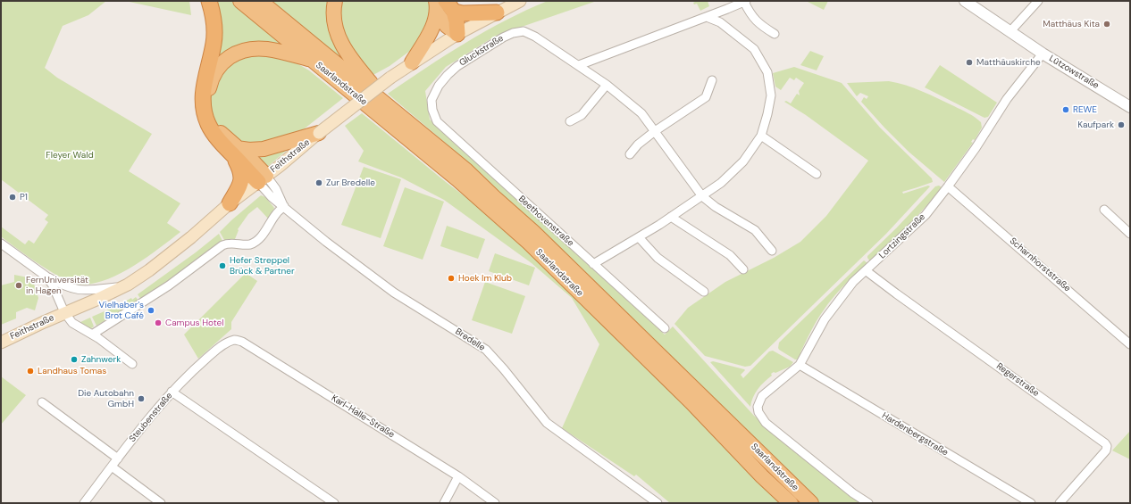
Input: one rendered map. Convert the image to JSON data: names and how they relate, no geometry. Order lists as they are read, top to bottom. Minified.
{"streets":{"highway":["Saarlandstraße"],"main road":["Feithstraße"],"street":["Gluckstraße","Lützowstraße","Beethovenstraße","Lortzingstraße","Scharnhorststraße","Bredelle","Regerstraße","Karl-Halle-Straße","Steubenstraße","Hardenbergstraße"]},"crossings":[["Gluckstraße","Beethovenstraße"],["Lützowstraße","Lortzingstraße"],["Feithstraße","Bredelle"],["Lortzingstraße","Scharnhorststraße"],["Lortzingstraße","Regerstraße"],["Lortzingstraße","Hardenbergstraße"],["Karl-Halle-Straße","Steubenstraße"]],"parks":["Fleyer Wald"],"places":["Matthäus Kita","Matthäuskirche","REWE","Kaufpark","Zur Bredelle","P1","Hefer Streppel Brück & Partner","Hoek Im Klub","FernUniversität in Hagen","Vielhaber's Brot Café","Campus Hotel","Zahnwerk","Landhaus Tomas","Die Autobahn GmbH"]}
